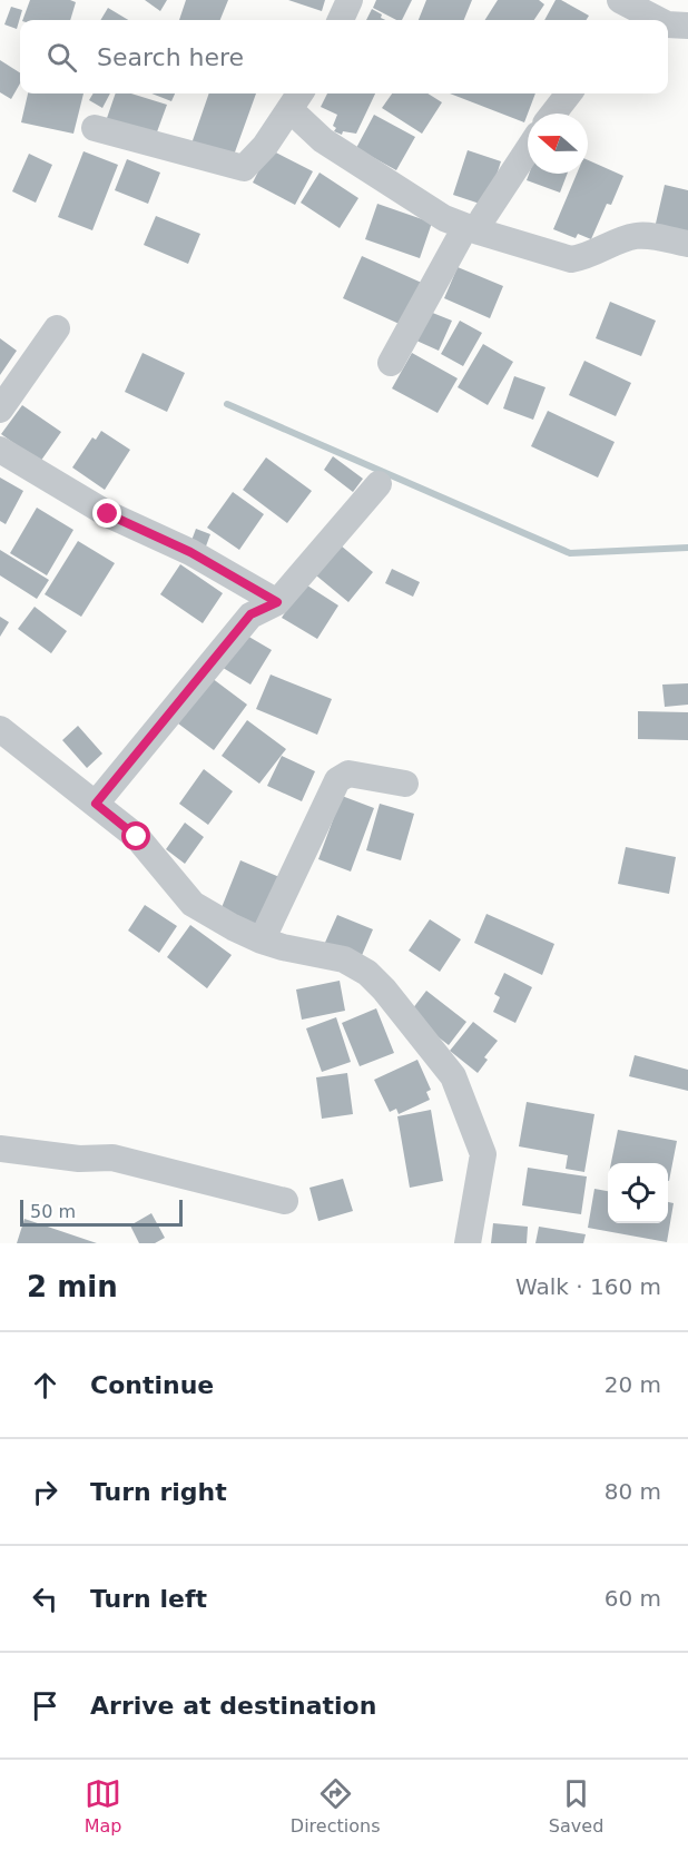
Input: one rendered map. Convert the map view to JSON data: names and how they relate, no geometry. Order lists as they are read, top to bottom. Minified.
{"scale_bar":"50 m","north":"left","page":{"search":"Search here","scale":"50 m","heading":["2 min","Walk · 160 m"],"list":[["Continue","20 m"],["Turn right","80 m"],["Turn left","60 m"],"Arrive at destination"],"nav":["Map","Directions","Saved"]}}
